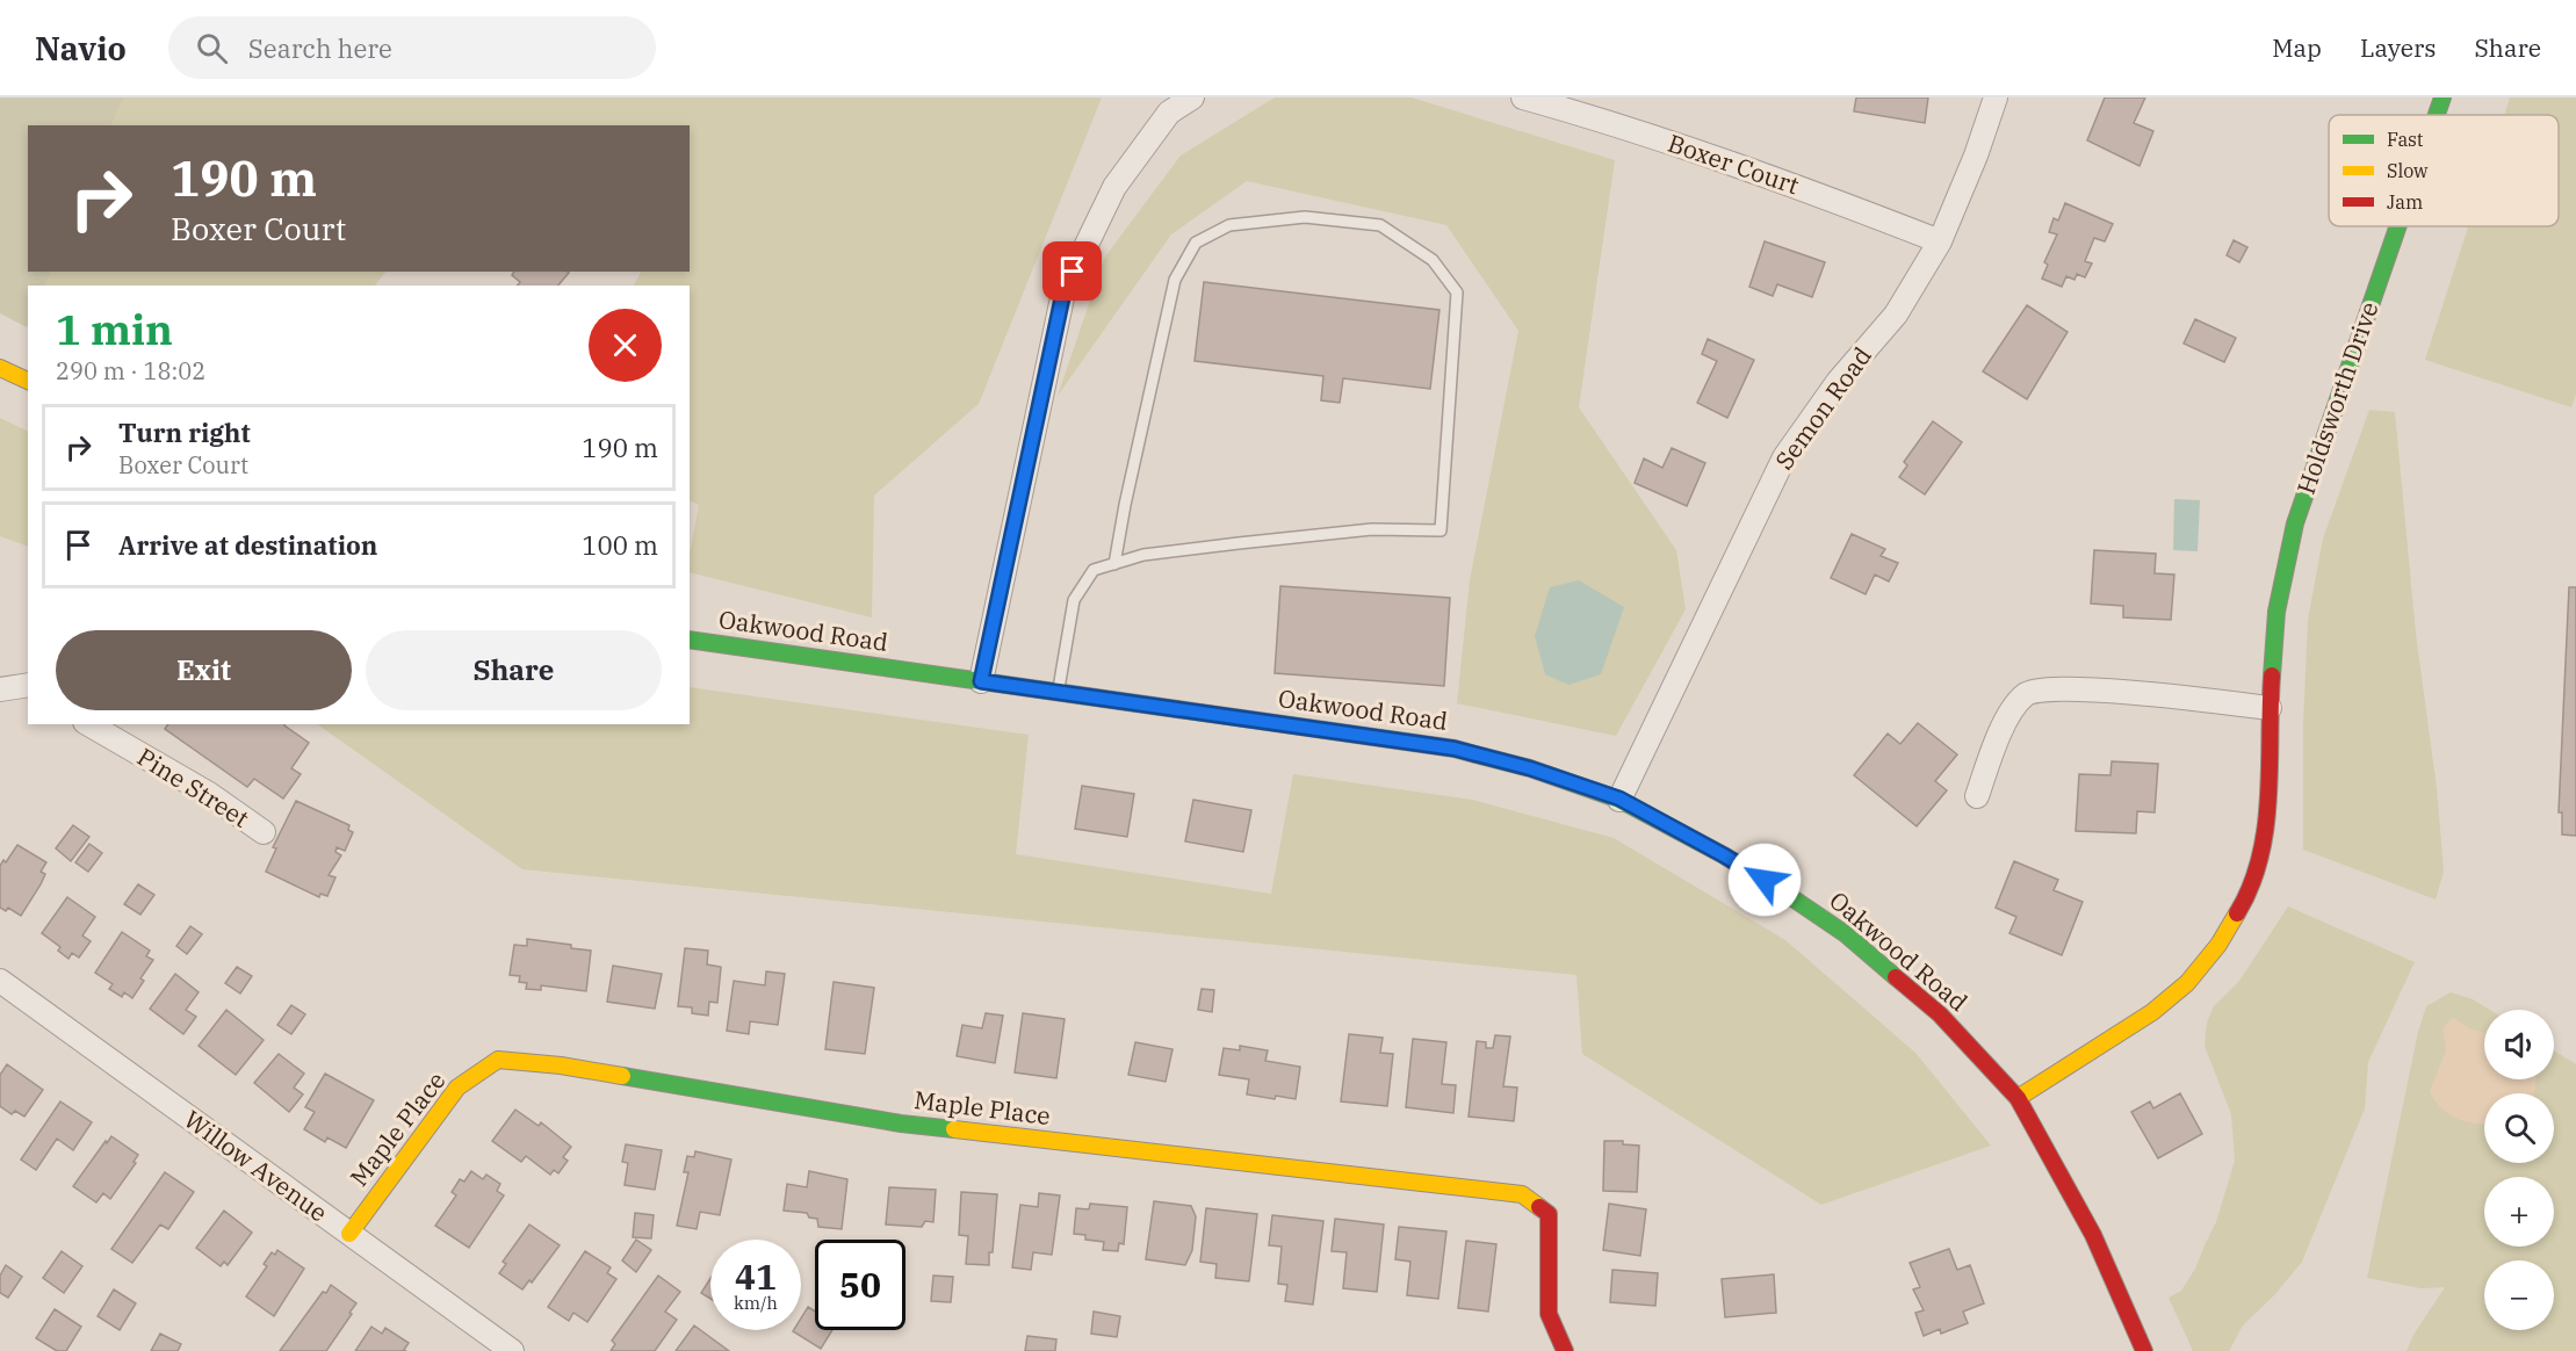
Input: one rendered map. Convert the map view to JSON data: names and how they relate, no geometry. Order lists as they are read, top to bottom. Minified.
{"streets":{"street":["Boxer Court","Holdsworth Drive","Semon Road","Oakwood Road","Pine Street","Maple Place","Willow Avenue"]},"crossings":[["Boxer Court","Semon Road"],["Holdsworth Drive","Oakwood Road"],["Semon Road","Oakwood Road"],["Maple Place","Willow Avenue"]],"legend":["Fast","Slow","Jam"],"page":{"header":"Navio","search":"Search here","nav":["Map","Layers","Share"],"turn":["190 m","Boxer Court"],"heading":["1 min","290 m · 18:02"],"list":[{"name":"Turn right","note":"Boxer Court","value":"190 m"},{"name":"Arrive at destination","value":"100 m"}],"buttons":["Exit","Share"],"map_buttons":["+","−"],"speed":"41 km/h","limit":"50"}}
